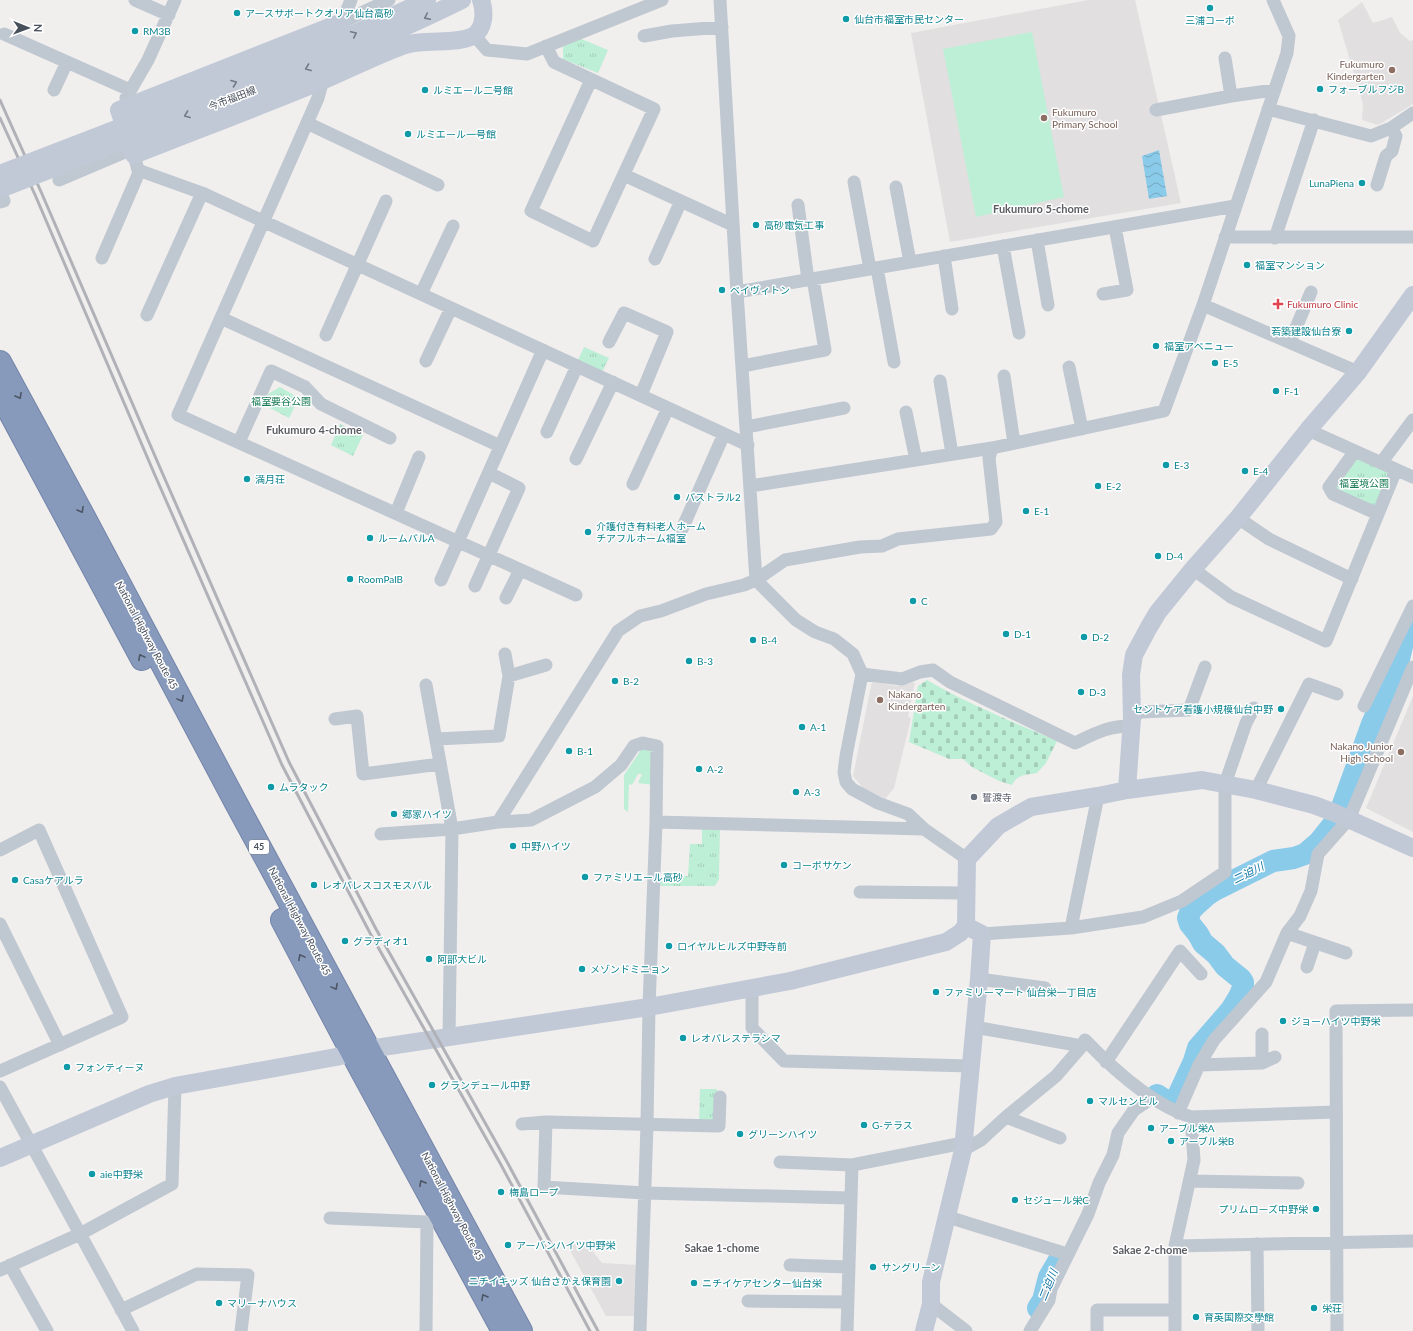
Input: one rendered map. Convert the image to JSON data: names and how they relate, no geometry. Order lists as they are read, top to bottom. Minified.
{"streets":{"highway":["National Highway Route 45","45"],"street":["今市福田線"]},"districts":["Fukumuro 5-chome","Fukumuro 4-chome","Sakae 1-chome","Sakae 2-chome"],"water":["二迫川"],"parks":["福室要谷公園","福室境公園"],"places":{"other":["三浦コーポ","アースサポートクオリア仙台高砂","仙台市福室市民センター","RM3B","Fukumuro Kindergarten","フォーブルフジB","ルミエール二号館","Fukumuro Primary School","ルミエール一号館","LunaPiena","高砂電気工事","福室マンション","ベイヴィトン","若築建設仙台寮","福室アベニュー","E-5","F-1","E-3","E-4","満月荘","E-2","パストラル2","E-1","介護付き有料老人ホーム チアフルホーム福室","ルームパルA","D-4","RoomPalB","C","D-1","D-2","B-4","B-3","B-2","D-3","Nakano Kindergarten","セントケア看護小規模仙台中野","A-1","B-1","Nakano Junior High School","A-2","ムラタック","A-3","誓渡寺","郷家ハイツ","中野ハイツ","コーポサケン","ファミリエール高砂","Casaケアルラ","レオパレスコスモスパル","グラディオ1","ロイヤルヒルズ中野寺前","阿部大ビル","メゾンドミニョン","ファミリーマート 仙台栄一丁目店","ジョーハイツ中野栄","レオパレステラシマ","フォンティーヌ","グランデュール中野","マルセンビル","G-テラス","アーブル栄A","グリーンハイツ","アーブル栄B","aie中野栄","梅島ロープ","セジュール栄C","プリムローズ中野栄","アーバンハイツ中野栄","サングリーン","ニチイキッズ 仙台さかえ保育園","ニチイケアセンター仙台栄","マリーナハウス","栄荘","育英国際交學館"],"health":["Fukumuro Clinic"]},"north":"right"}
